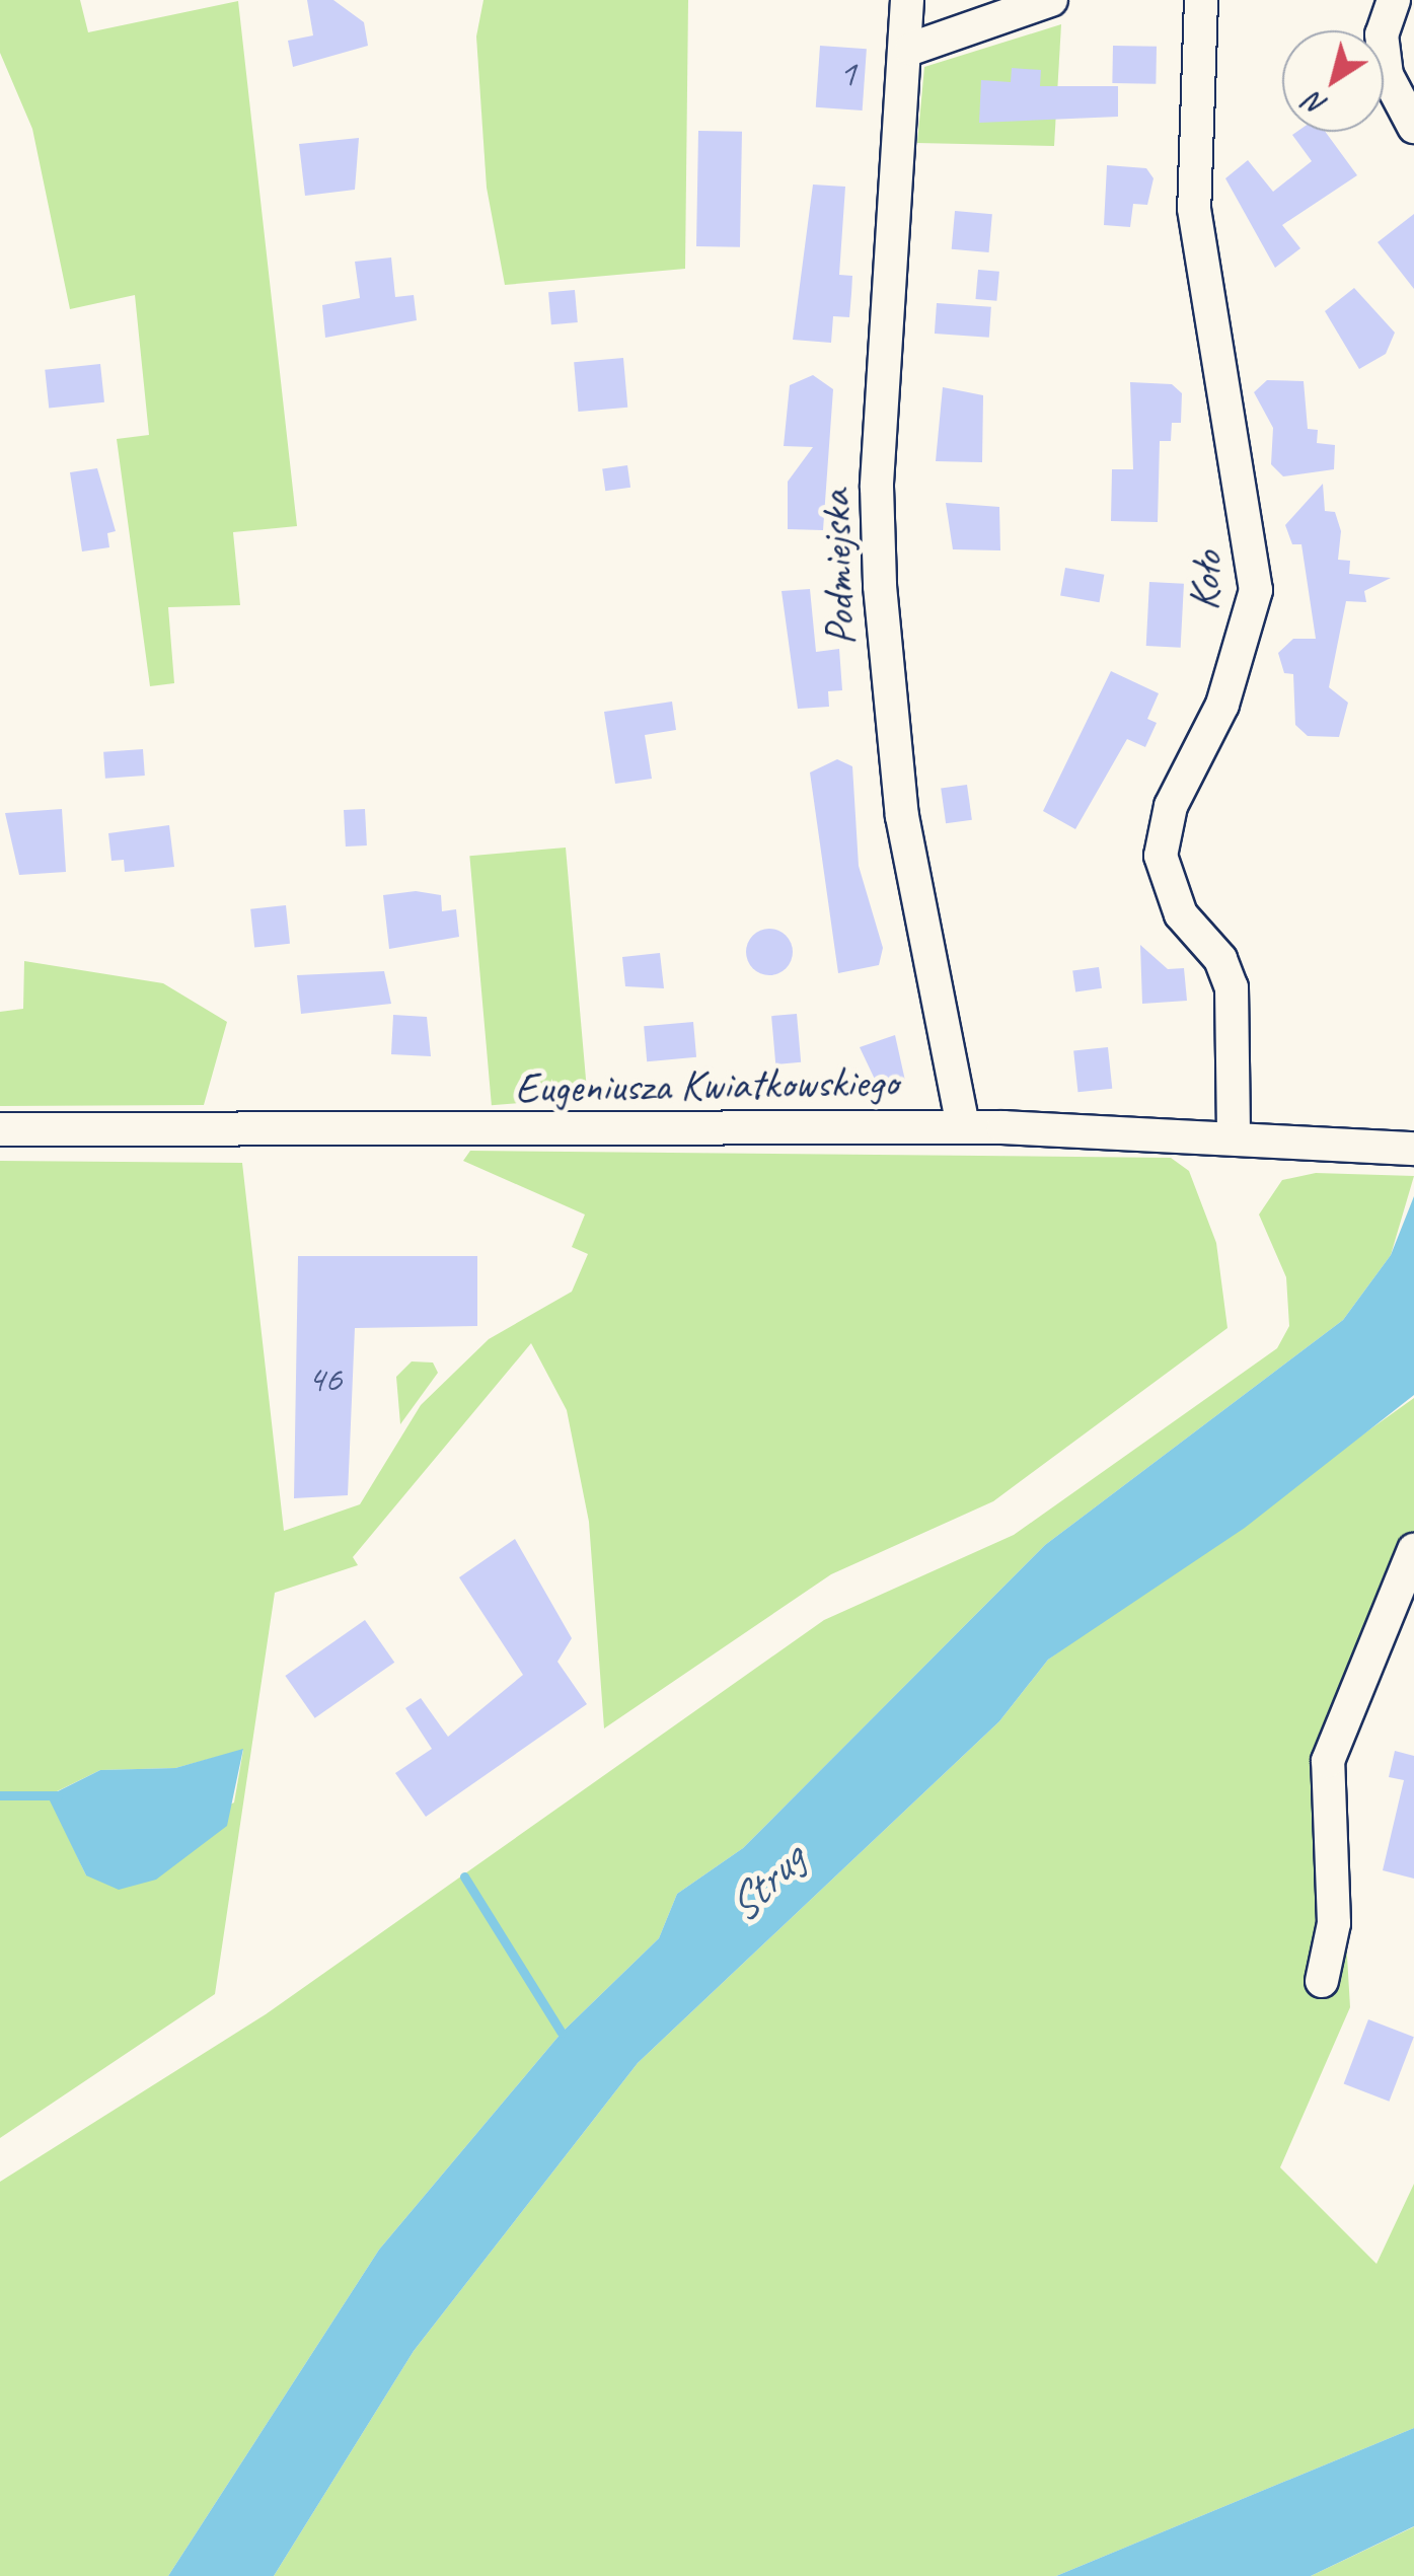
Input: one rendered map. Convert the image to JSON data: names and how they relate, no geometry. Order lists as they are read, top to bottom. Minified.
{"streets":{"street":["Podmiejska","Koło","Eugeniusza Kwiatkowskiego"]},"crossings":[["Podmiejska","Eugeniusza Kwiatkowskiego"],["Koło","Eugeniusza Kwiatkowskiego"]],"water":["Strug"],"house_numbers":["1","46"],"north":"bottom left"}
